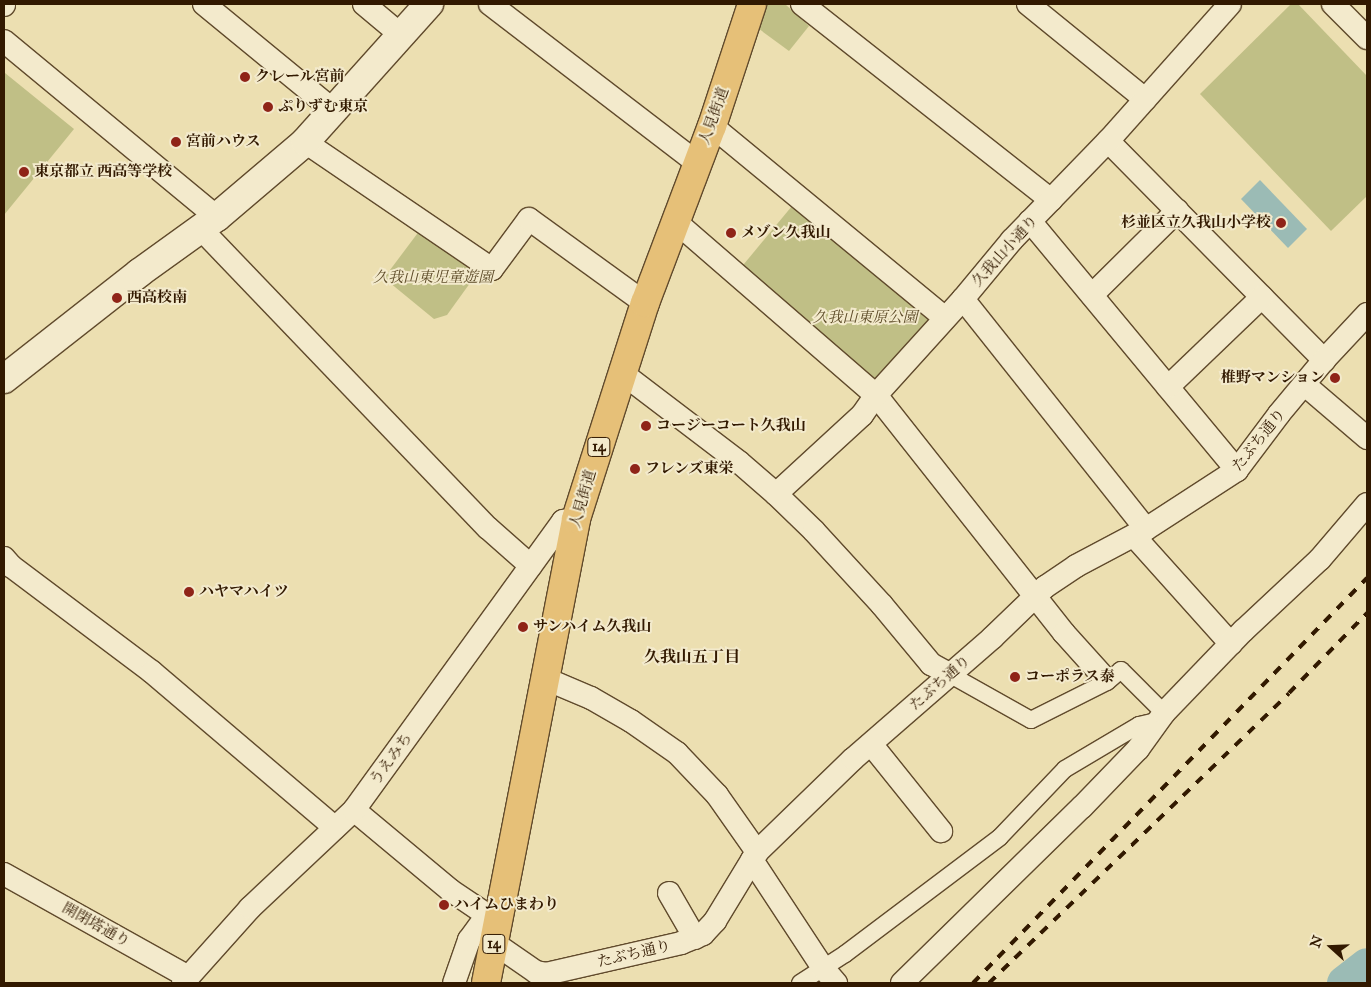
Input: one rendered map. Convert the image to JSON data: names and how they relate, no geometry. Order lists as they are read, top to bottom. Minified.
{"streets":{"main road":["人見街道","14"],"street":["久我山小通り","たぶち通り","うえみち","開閉塔通り"]},"crossings":[["人見街道","たぶち通り"],["人見街道","うえみち"],["うえみち","開閉塔通り"]],"districts":["久我山五丁目"],"parks":["久我山東児童遊園","久我山東原公園"],"places":["クレール宮前","ぷりずむ東京","宮前ハウス","東京都立 西高等学校","杉並区立久我山小学校","メゾン久我山","西高校南","椎野マンション","コージーコート久我山","フレンズ東栄","ハヤマハイツ","サンハイム久我山","コーポラス泰","ハイムひまわり"],"north":"left"}
